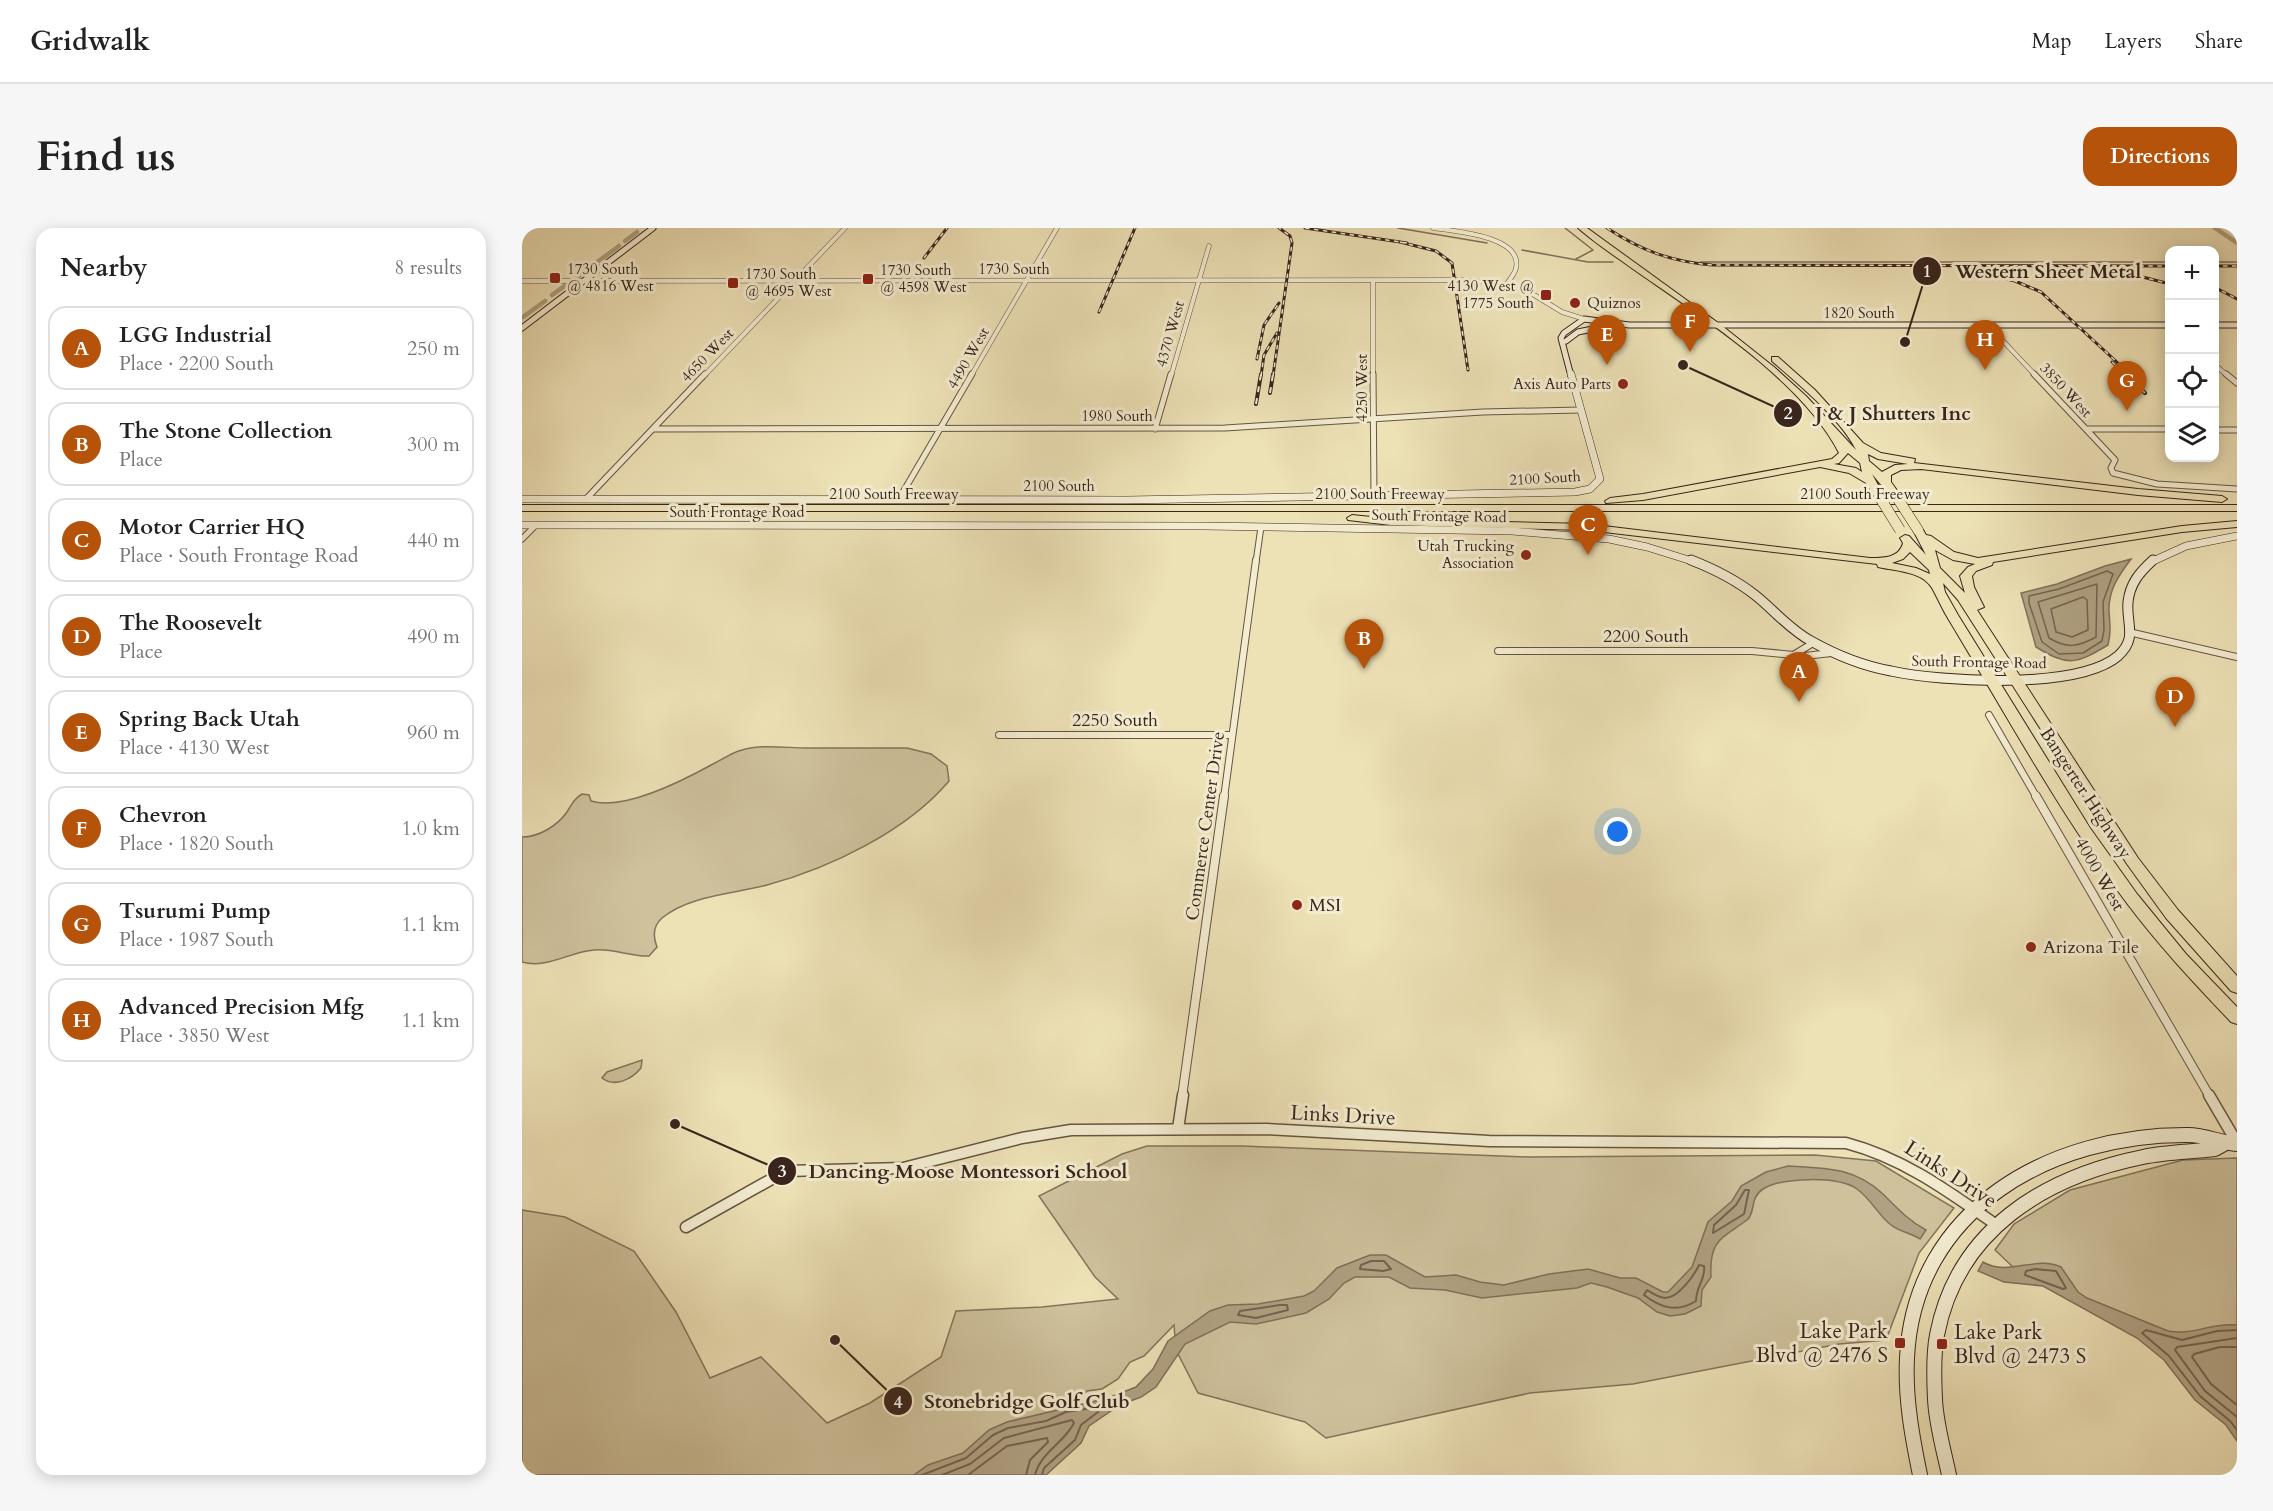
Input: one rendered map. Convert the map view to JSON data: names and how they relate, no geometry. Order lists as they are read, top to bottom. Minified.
{"streets":{"highway":["2100 South Freeway","Bangerter Highway"],"street":["1730 South","1820 South","4370 West","4650 West","4490 West","4250 West","3850 West","1980 South","2100 South","South Frontage Road","2200 South","2250 South","Commerce Center Drive","4000 West","Links Drive"]},"crossings":[["1730 South","1820 South"],["1730 South","4370 West"],["1730 South","4650 West"],["1730 South","4490 West"],["1730 South","4250 West"],["1820 South","3850 West"],["1820 South","Bangerter Highway"],["4370 West","1980 South"],["4650 West","1980 South"],["4650 West","2100 South"],["4490 West","1980 South"],["4490 West","2100 South"],["4250 West","1980 South"],["4250 West","2100 South"],["1980 South","2100 South"],["South Frontage Road","2200 South"],["South Frontage Road","Bangerter Highway"],["South Frontage Road","Commerce Center Drive"],["2250 South","Commerce Center Drive"],["Commerce Center Drive","Links Drive"]],"places":{"transit":["1730 South @ 4816 West","1730 South @ 4598 West","1730 South @ 4695 West","4130 West @ 1775 South","Lake Park Blvd @ 2476 S","Lake Park Blvd @ 2473 S"],"other":["Quiznos","Western Sheet Metal","J & J Shutters Inc","Axis Auto Parts","Utah Trucking Association","MSI","Arizona Tile","Dancing Moose Montessori School","Stonebridge Golf Club"]},"page":{"header":"Gridwalk","nav":["Map","Layers","Share"],"buttons":"Directions","title":"Find us","heading":["Nearby","8 results"],"map_buttons":["+","−"],"pins":["F","E","H","G","C","B","A","D"],"list":[{"mark":"A","name":"LGG Industrial","note":"Place · 2200 South","value":"250 m"},{"mark":"B","name":"The Stone Collection","note":"Place","value":"300 m"},{"mark":"C","name":"Motor Carrier HQ","note":"Place · South Frontage Road","value":"440 m"},{"mark":"D","name":"The Roosevelt","note":"Place","value":"490 m"},{"mark":"E","name":"Spring Back Utah","note":"Place · 4130 West","value":"960 m"},{"mark":"F","name":"Chevron","note":"Place · 1820 South","value":"1.0 km"},{"mark":"G","name":"Tsurumi Pump","note":"Place · 1987 South","value":"1.1 km"},{"mark":"H","name":"Advanced Precision Mfg","note":"Place · 3850 West","value":"1.1 km"}]}}
